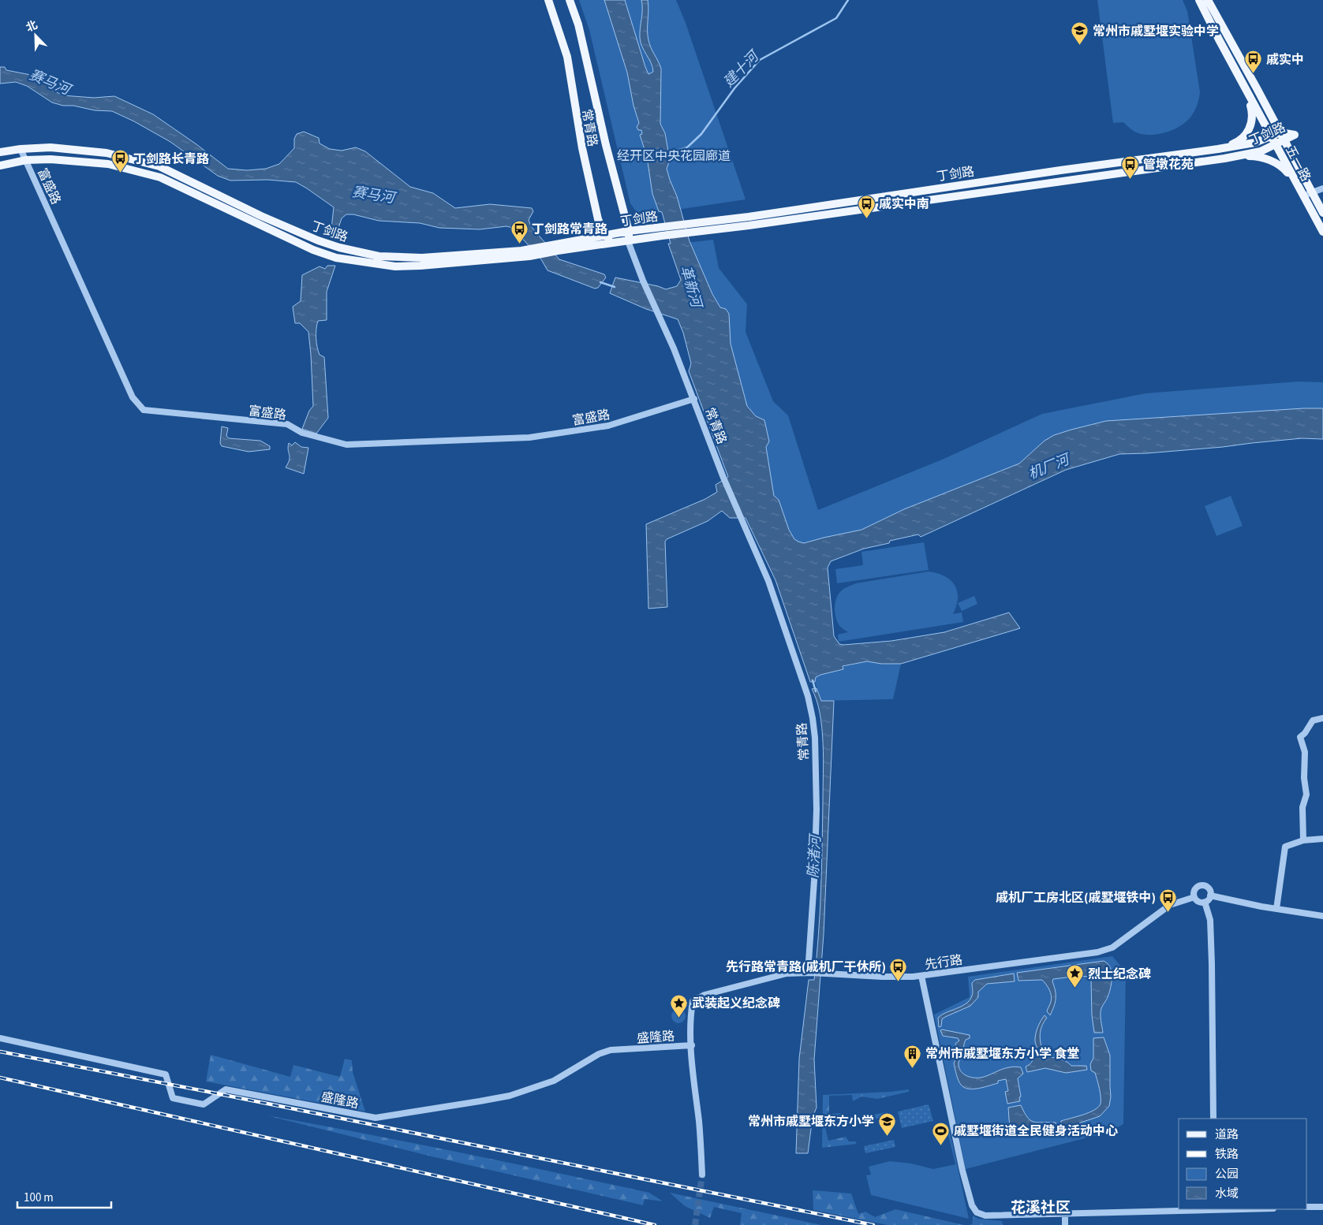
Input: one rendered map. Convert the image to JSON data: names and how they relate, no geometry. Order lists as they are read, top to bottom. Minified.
{"streets":{"main road":["常青路","丁剑路","五一路"],"street":["富盛路","先行路","盛隆路"]},"crossings":[["常青路","丁剑路"],["常青路","富盛路"],["常青路","先行路"],["丁剑路","五一路"],["丁剑路","富盛路"],["先行路","盛隆路"]],"districts":["花溪社区"],"water":["建十河","赛马河","革新河","机厂河","陈渚河"],"parks":["经开区中央花园廊道"],"places":{"school or university":["常州市戚墅堰实验中学","常州市戚墅堰东方小学"],"bus stop":["戚实中","丁剑路长青路","管墩花苑","戚实中南","丁剑路常青路","戚机厂工房北区(戚墅堰铁中)","先行路常青路(戚机厂干休所)"],"place":["烈士纪念碑","武装起义纪念碑"],"building":["常州市戚墅堰东方小学 食堂"],"sports":["戚墅堰街道全民健身活动中心"]},"legend":["道路","铁路","公园","水域"],"scale_bar":"100 m","north":"top left"}
